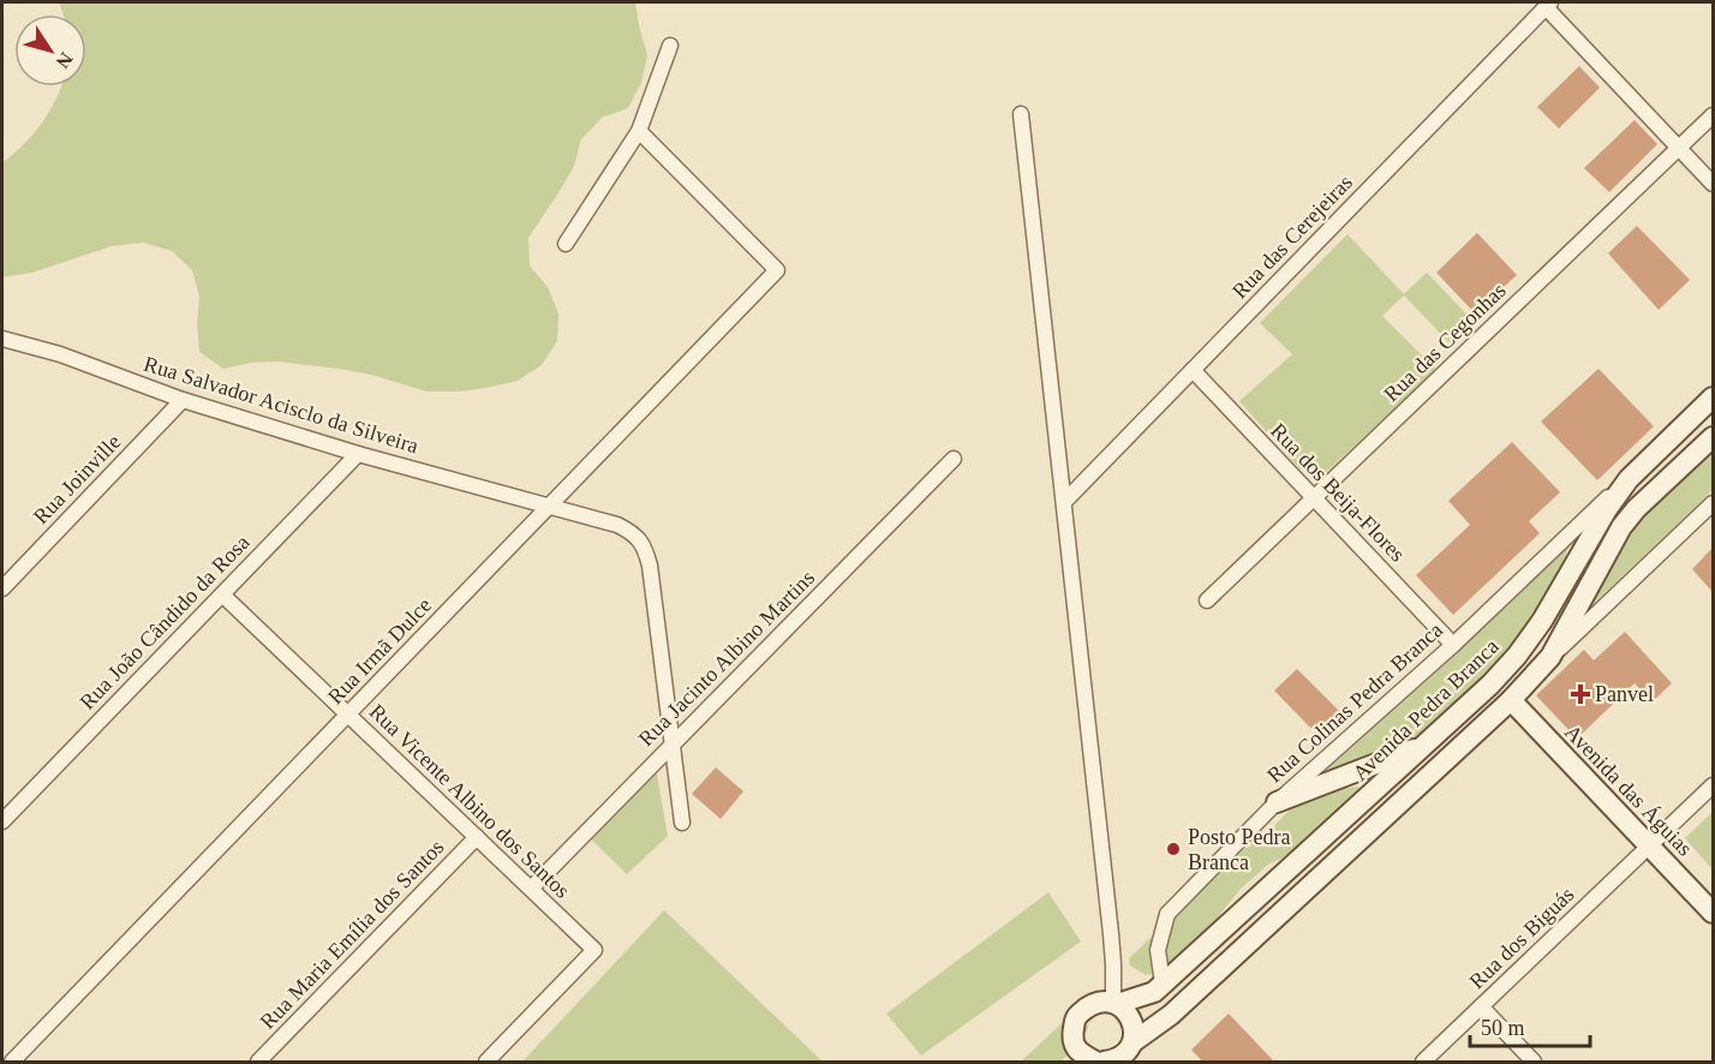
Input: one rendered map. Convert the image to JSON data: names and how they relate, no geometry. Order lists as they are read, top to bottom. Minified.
{"streets":{"main road":["Avenida Pedra Branca","Avenida das Águias"],"street":["Rua das Cerejeiras","Rua das Cegonhas","Rua Salvador Acisclo da Silveira","Rua Joinville","Rua dos Beija-Flores","Rua João Cândido da Rosa","Rua Irmã Dulce","Rua Jacinto Albino Martins","Rua Colinas Pedra Branca","Rua Vicente Albino dos Santos","Rua Maria Emília dos Santos","Rua dos Biguás"]},"crossings":[["Rua das Cerejeiras","Rua dos Beija-Flores"],["Rua das Cegonhas","Rua dos Beija-Flores"],["Rua Salvador Acisclo da Silveira","Rua Joinville"],["Rua Salvador Acisclo da Silveira","Rua João Cândido da Rosa"],["Rua Salvador Acisclo da Silveira","Rua Irmã Dulce"],["Rua Salvador Acisclo da Silveira","Rua Jacinto Albino Martins"],["Rua dos Beija-Flores","Rua Colinas Pedra Branca"],["Rua João Cândido da Rosa","Rua Vicente Albino dos Santos"],["Rua Irmã Dulce","Rua Vicente Albino dos Santos"],["Rua Jacinto Albino Martins","Rua Vicente Albino dos Santos"],["Rua Colinas Pedra Branca","Avenida Pedra Branca"],["Avenida das Águias","Rua dos Biguás"],["Rua Vicente Albino dos Santos","Rua Maria Emília dos Santos"]],"places":{"health":["Panvel"],"other":["Posto Pedra Branca"]},"scale_bar":"50 m","north":"bottom right"}
